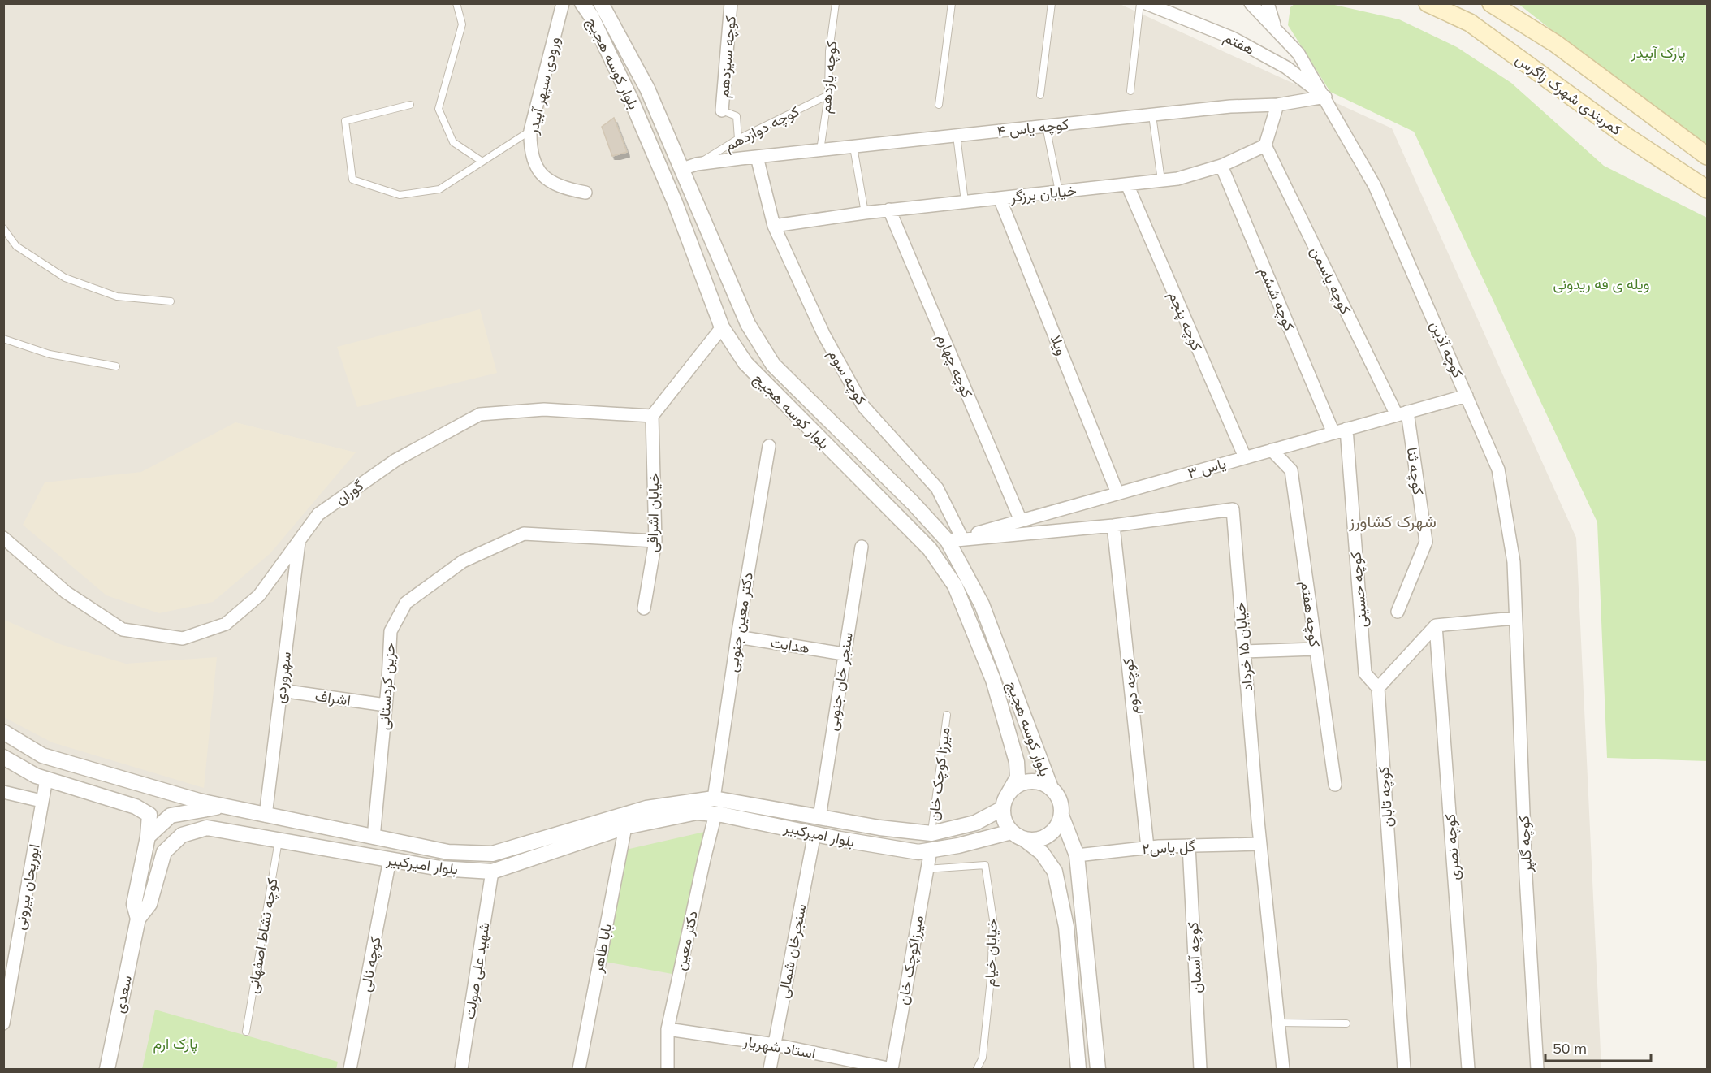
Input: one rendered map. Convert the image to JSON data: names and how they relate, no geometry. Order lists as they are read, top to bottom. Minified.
{"streets":{"main road":["کمربندی شهرک زاگرس"],"street":["هفتم","کوچه سیزدهم","بلوار کوسه هجیج","ورودی سپهر آبیدر","کوچه یاس ۴","خیابان برزگر","کوچه یاسمن","کوچه ششم","کوچه پنجم","ویلا","کوچه آذین","کوچه چهارم","کوچه سوم","یاس ۳","کوچه ثنا","گوران","خیابان اشراقی","کوچه حسینی","کوچه هفتم","دکتر معین جنوبی","هدایت","خیابان ۱۵ خرداد","سهروردی","سنجر خان جنوبی","حزین کردستانی","کوچه دوم","اشراف","کوچه تابان","بلوار امیرکبیر","کوچه گلپر","گل یاس۲","کوچه نصری","ابوریحان بیرونی","دکتر معین","بابا طاهر","سنجرخان شمالی","کوچه آسمان","میرزاکوچک خان","کوچه نالی","شهید علی صولت","سعدی","استاد شهریار"],"lane":["کوچه یازدهم","کوچه دوازدهم","میرزا کوچک خان","کوچه نشاط اصفهانی","خیابان خیام"]},"crossings":[["هفتم","کوچه یاس ۴"],["هفتم","کوچه آذین"],["بلوار کوسه هجیج","کوچه یاس ۴"],["بلوار کوسه هجیج","کوچه سوم"],["بلوار کوسه هجیج","یاس ۳"],["بلوار کوسه هجیج","خیابان ۱۵ خرداد"],["بلوار کوسه هجیج","بلوار امیرکبیر"],["کوچه یازدهم","کوچه یاس ۴"],["کوچه یازدهم","کوچه دوازدهم"],["کوچه یاس ۴","کوچه دوازدهم"],["کوچه یاس ۴","کوچه آذین"],["کوچه یاس ۴","کوچه سوم"],["خیابان برزگر","کوچه یاسمن"],["خیابان برزگر","کوچه ششم"],["خیابان برزگر","کوچه پنجم"],["خیابان برزگر","ویلا"],["خیابان برزگر","کوچه چهارم"],["خیابان برزگر","کوچه سوم"],["کوچه یاسمن","یاس ۳"],["کوچه یاسمن","کوچه ثنا"],["کوچه ششم","یاس ۳"],["کوچه پنجم","یاس ۳"],["ویلا","یاس ۳"],["کوچه آذین","یاس ۳"],["کوچه آذین","کوچه گلپر"],["کوچه چهارم","یاس ۳"],["کوچه سوم","یاس ۳"],["کوچه سوم","خیابان ۱۵ خرداد"],["یاس ۳","کوچه ثنا"],["یاس ۳","کوچه حسینی"],["یاس ۳","کوچه هفتم"],["یاس ۳","خیابان ۱۵ خرداد"],["گوران","خیابان اشراقی"],["گوران","سهروردی"],["خیابان اشراقی","حزین کردستانی"],["کوچه حسینی","کوچه تابان"],["دکتر معین جنوبی","هدایت"],["دکتر معین جنوبی","بلوار امیرکبیر"],["هدایت","سنجر خان جنوبی"],["خیابان ۱۵ خرداد","کوچه دوم"],["خیابان ۱۵ خرداد","گل یاس۲"],["سهروردی","اشراف"],["سهروردی","بلوار امیرکبیر"],["سنجر خان جنوبی","بلوار امیرکبیر"],["حزین کردستانی","اشراف"],["حزین کردستانی","بلوار امیرکبیر"],["کوچه دوم","گل یاس۲"],["میرزا کوچک خان","بلوار امیرکبیر"],["بلوار امیرکبیر","کوچه نشاط اصفهانی"],["بلوار امیرکبیر","دکتر معین"],["بلوار امیرکبیر","بابا طاهر"],["بلوار امیرکبیر","سنجرخان شمالی"],["بلوار امیرکبیر","میرزاکوچک خان"],["بلوار امیرکبیر","کوچه نالی"],["بلوار امیرکبیر","شهید علی صولت"],["بلوار امیرکبیر","سعدی"],["گل یاس۲","کوچه آسمان"],["دکتر معین","استاد شهریار"],["سنجرخان شمالی","استاد شهریار"],["خیابان خیام","میرزاکوچک خان"],["میرزاکوچک خان","استاد شهریار"]],"districts":["شهرک کشاورز"],"parks":["پارک آبیدر","ویله ی فه ریدونی","پارک ارم"],"scale_bar":"50 m"}
